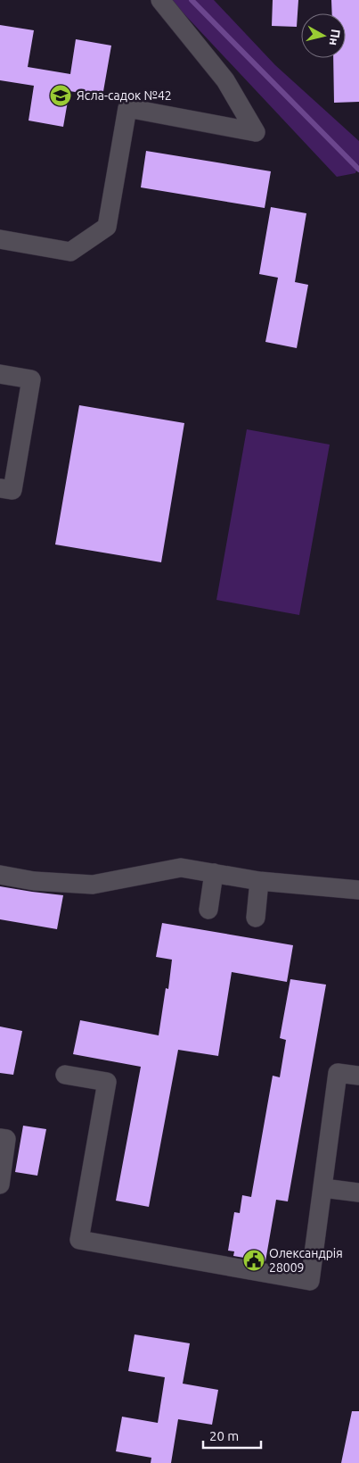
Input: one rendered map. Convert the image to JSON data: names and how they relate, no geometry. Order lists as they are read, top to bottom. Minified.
{"places":{"school or university":["Ясла-садок №42"],"public building":["Олександрія 28009"]},"scale_bar":"20 m","north":"right"}
